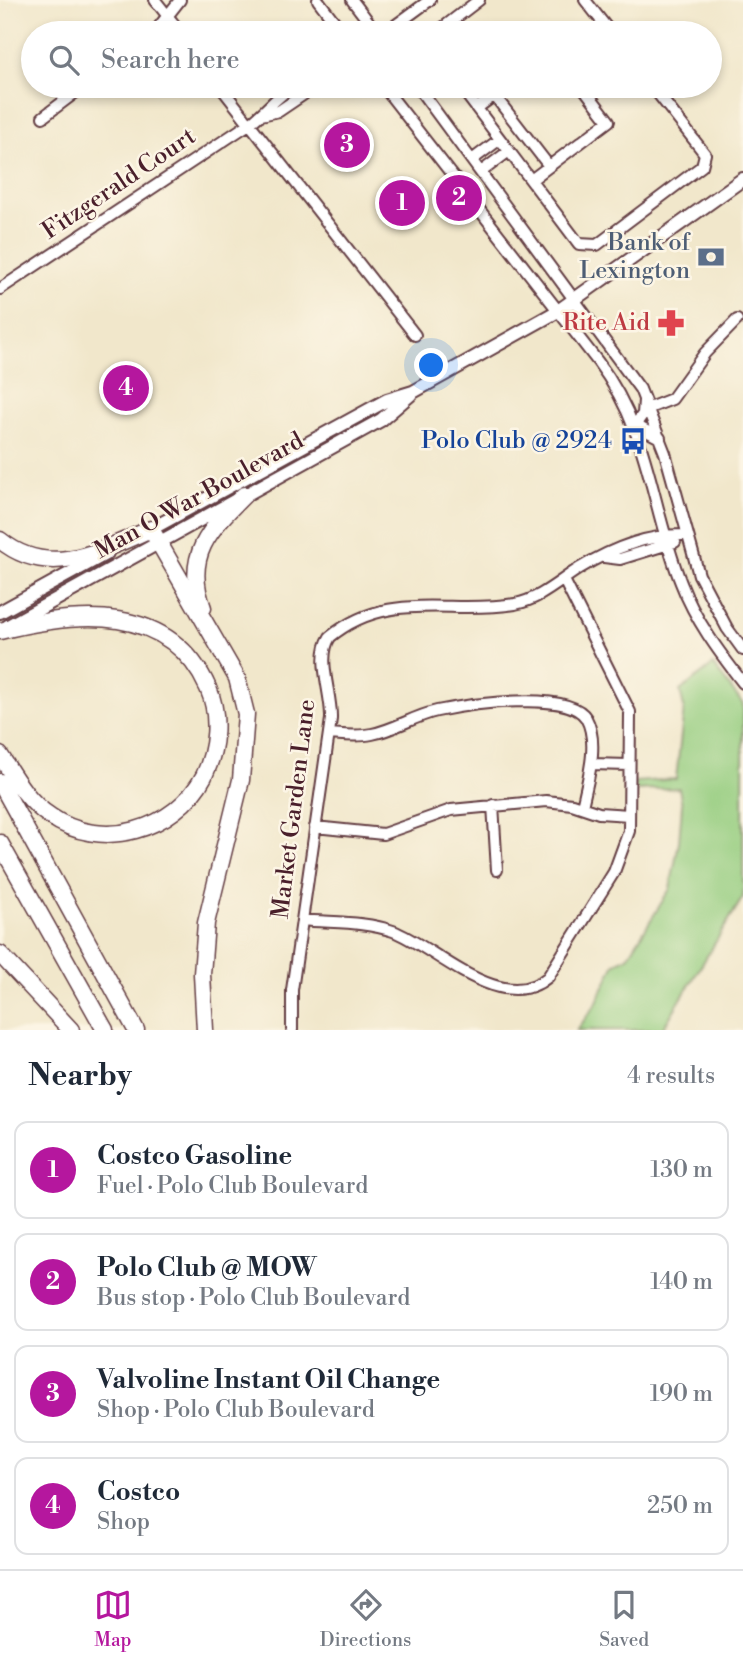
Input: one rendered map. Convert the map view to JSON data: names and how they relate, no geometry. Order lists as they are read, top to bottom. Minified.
{"streets":{"main road":["Man O War Boulevard"],"street":["Fitzgerald Court","Market Garden Lane"]},"places":{"bank":["Bank of Lexington"],"pharmacy":["Rite Aid"],"bus stop":["Polo Club @ 2924"]},"page":{"search":"Search here","pins":["3","2","1","4"],"heading":["Nearby","4 results"],"list":[{"mark":"1","name":"Costco Gasoline","note":"Fuel · Polo Club Boulevard","value":"130 m"},{"mark":"2","name":"Polo Club @ MOW","note":"Bus stop · Polo Club Boulevard","value":"140 m"},{"mark":"3","name":"Valvoline Instant Oil Change","note":"Shop · Polo Club Boulevard","value":"190 m"},{"mark":"4","name":"Costco","note":"Shop","value":"250 m"}],"nav":["Map","Directions","Saved"]}}
